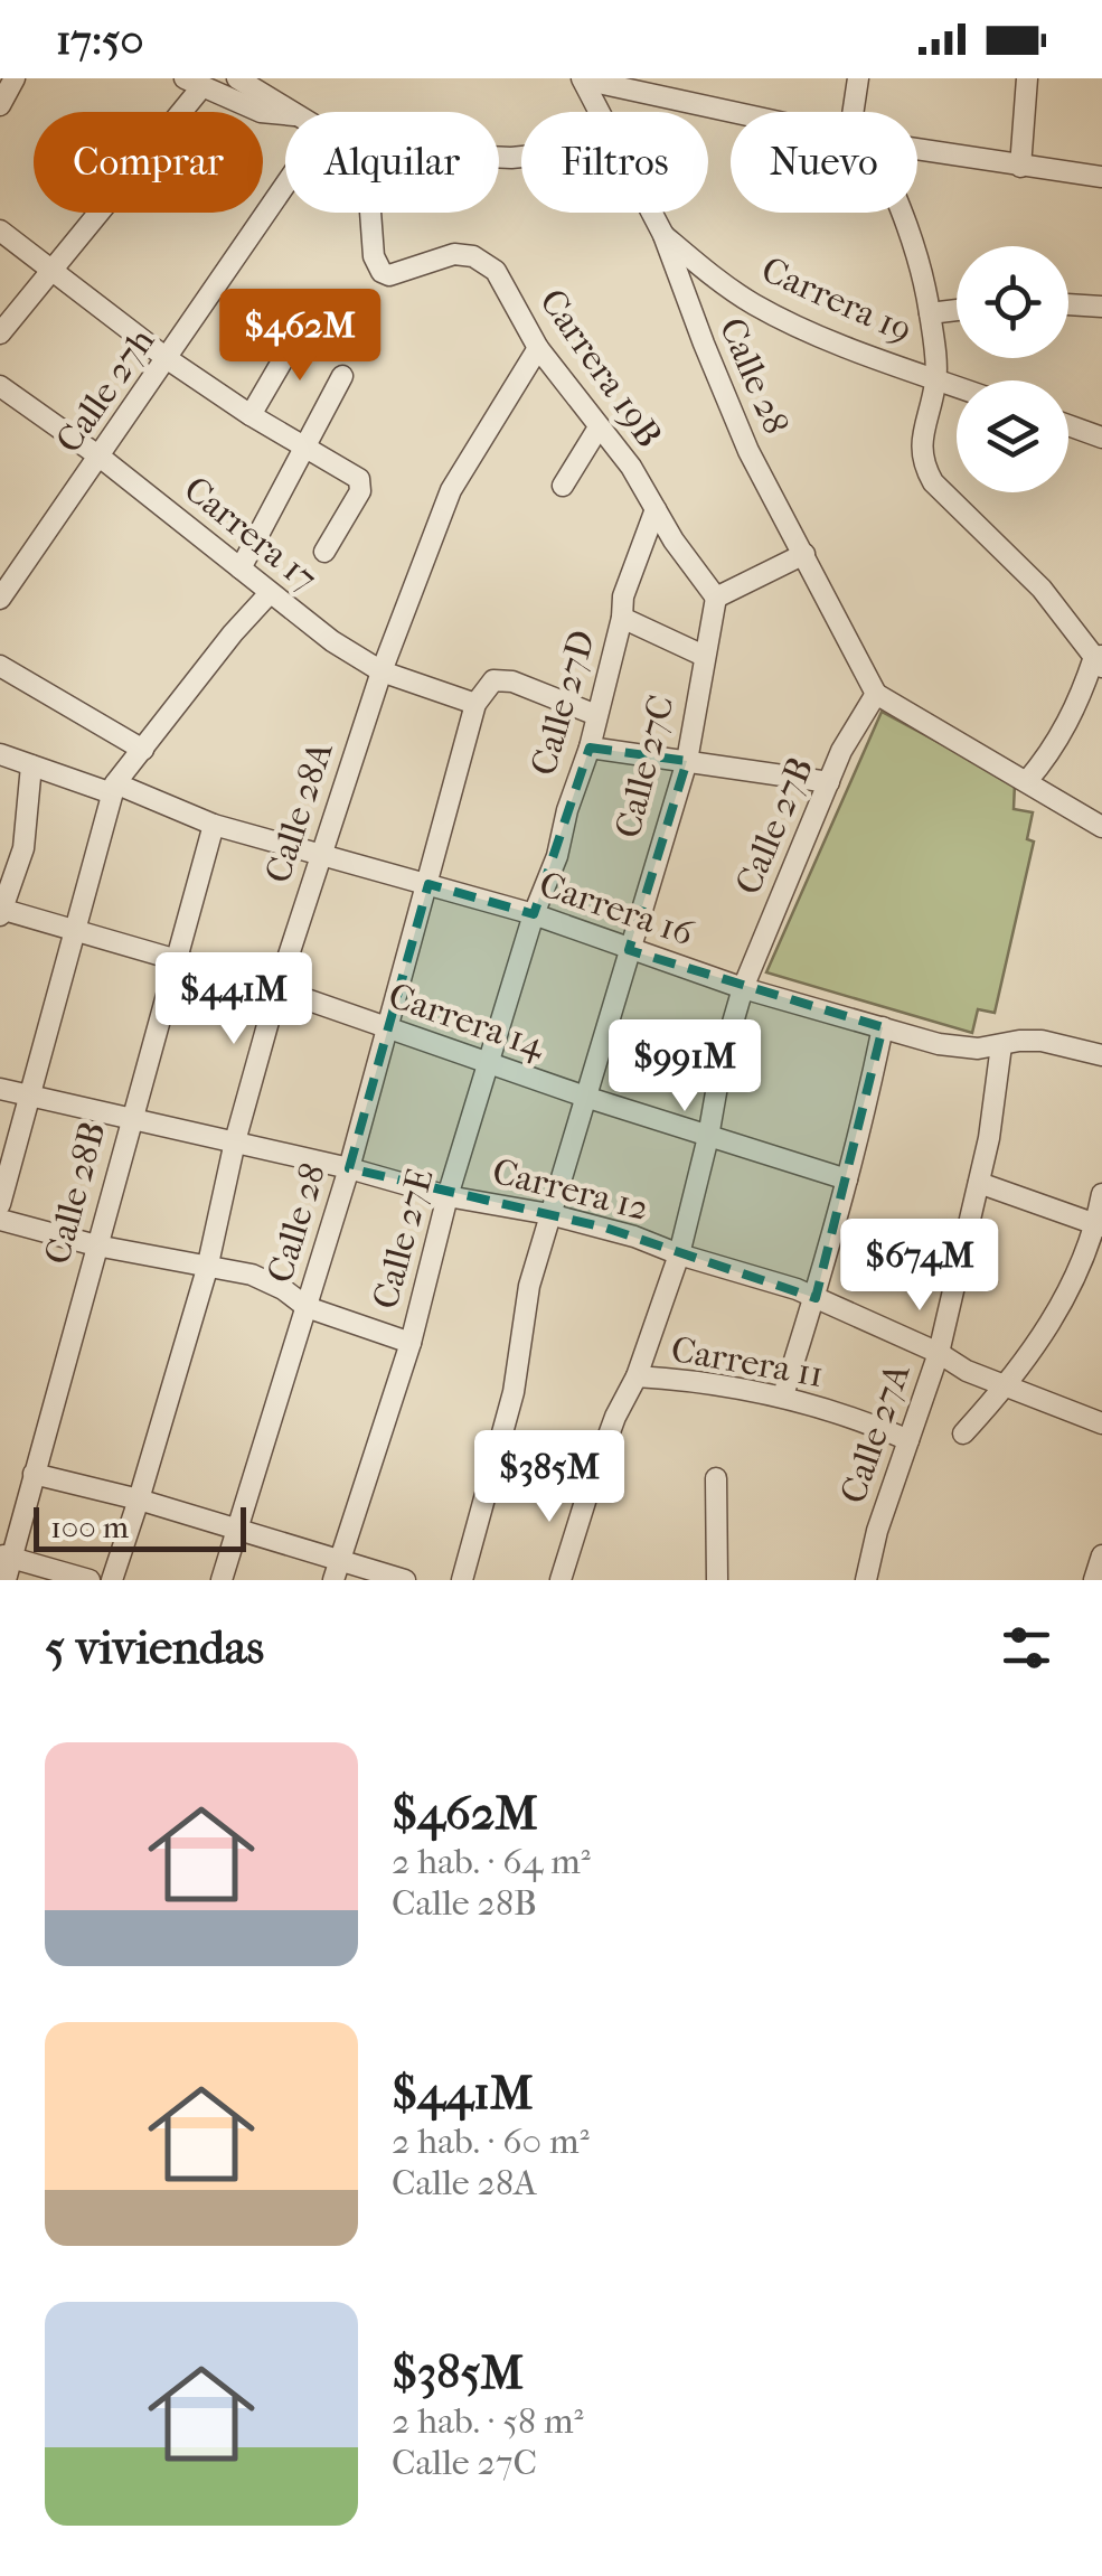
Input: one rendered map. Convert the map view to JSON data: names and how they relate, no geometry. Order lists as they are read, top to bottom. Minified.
{"streets":{"street":["Carrera 19","Carrera 19B","Calle 28","Calle 27h","Carrera 17","Calle 27D","Calle 27C","Calle 28A","Calle 27B","Carrera 16","Carrera 14","Carrera 12","Calle 28B","Calle 27E","Carrera 11","Calle 27A"]},"crossings":[["Carrera 19","Calle 28"],["Carrera 19B","Calle 27D"],["Carrera 19B","Calle 27C"],["Carrera 19B","Calle 28A"],["Calle 28","Calle 27B"],["Calle 28","Carrera 16"],["Calle 28","Carrera 14"],["Calle 28","Carrera 12"],["Calle 27h","Carrera 17"],["Carrera 17","Calle 28A"],["Calle 27D","Carrera 16"],["Calle 27D","Calle 27E"],["Calle 27C","Carrera 16"],["Calle 28A","Carrera 16"],["Calle 28A","Carrera 14"],["Calle 28A","Carrera 12"],["Calle 27B","Carrera 16"],["Carrera 16","Calle 28B"],["Carrera 16","Calle 27E"],["Carrera 16","Calle 27A"],["Carrera 14","Calle 28B"],["Carrera 14","Calle 27E"],["Carrera 12","Calle 28B"],["Carrera 12","Calle 27E"],["Carrera 12","Calle 27A"],["Carrera 11","Calle 27A"]],"scale_bar":"100 m","page":{"status":"17:50","chip":["Comprar","Alquilar","Filtros","Nuevo"],"price":["$462M","$441M","$991M","$674M","$385M"],"scale":"100 m","heading":"5 viviendas","list":[{"name":"$462M","note":"2 hab. · 64 m² · Calle 28B"},{"name":"$441M","note":"2 hab. · 60 m² · Calle 28A"},{"name":"$385M","note":"2 hab. · 58 m² · Calle 27C"}]}}
